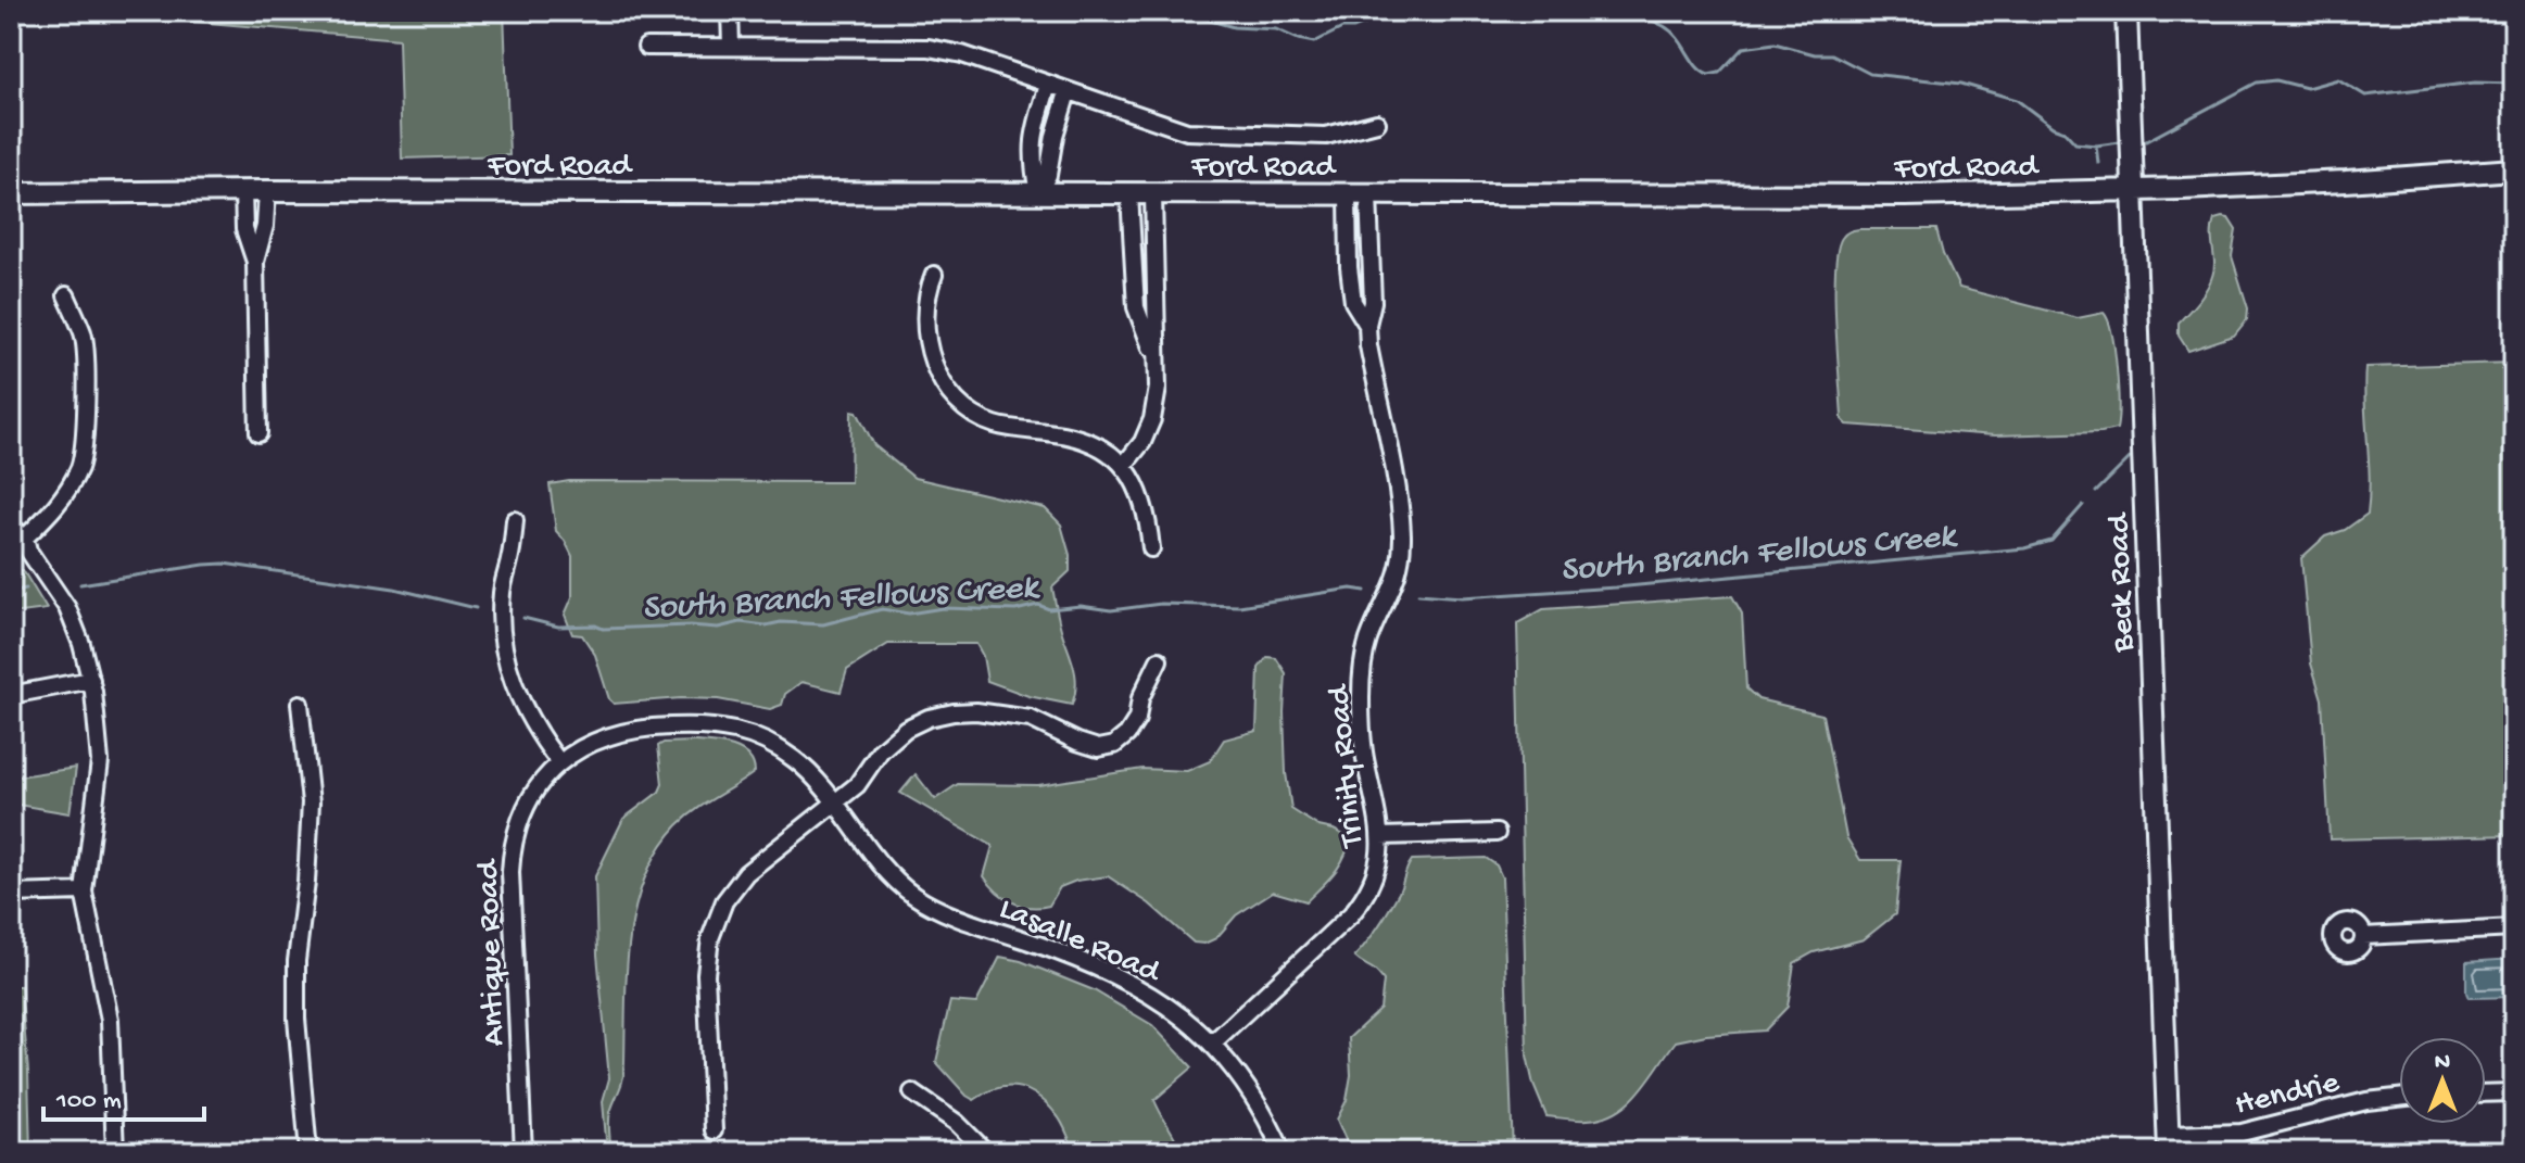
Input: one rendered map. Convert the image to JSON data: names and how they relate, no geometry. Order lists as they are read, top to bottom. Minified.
{"streets":{"main road":["Ford Road","Beck Road"],"street":["Trinity Road","Lasalle Road","Antique Road","Hendrie"]},"crossings":[["Ford Road","Beck Road"],["Ford Road","Trinity Road"],["Beck Road","Hendrie"],["Trinity Road","Lasalle Road"],["Lasalle Road","Antique Road"]],"water":["South Branch Fellows Creek"],"scale_bar":"100 m","north":"top"}
